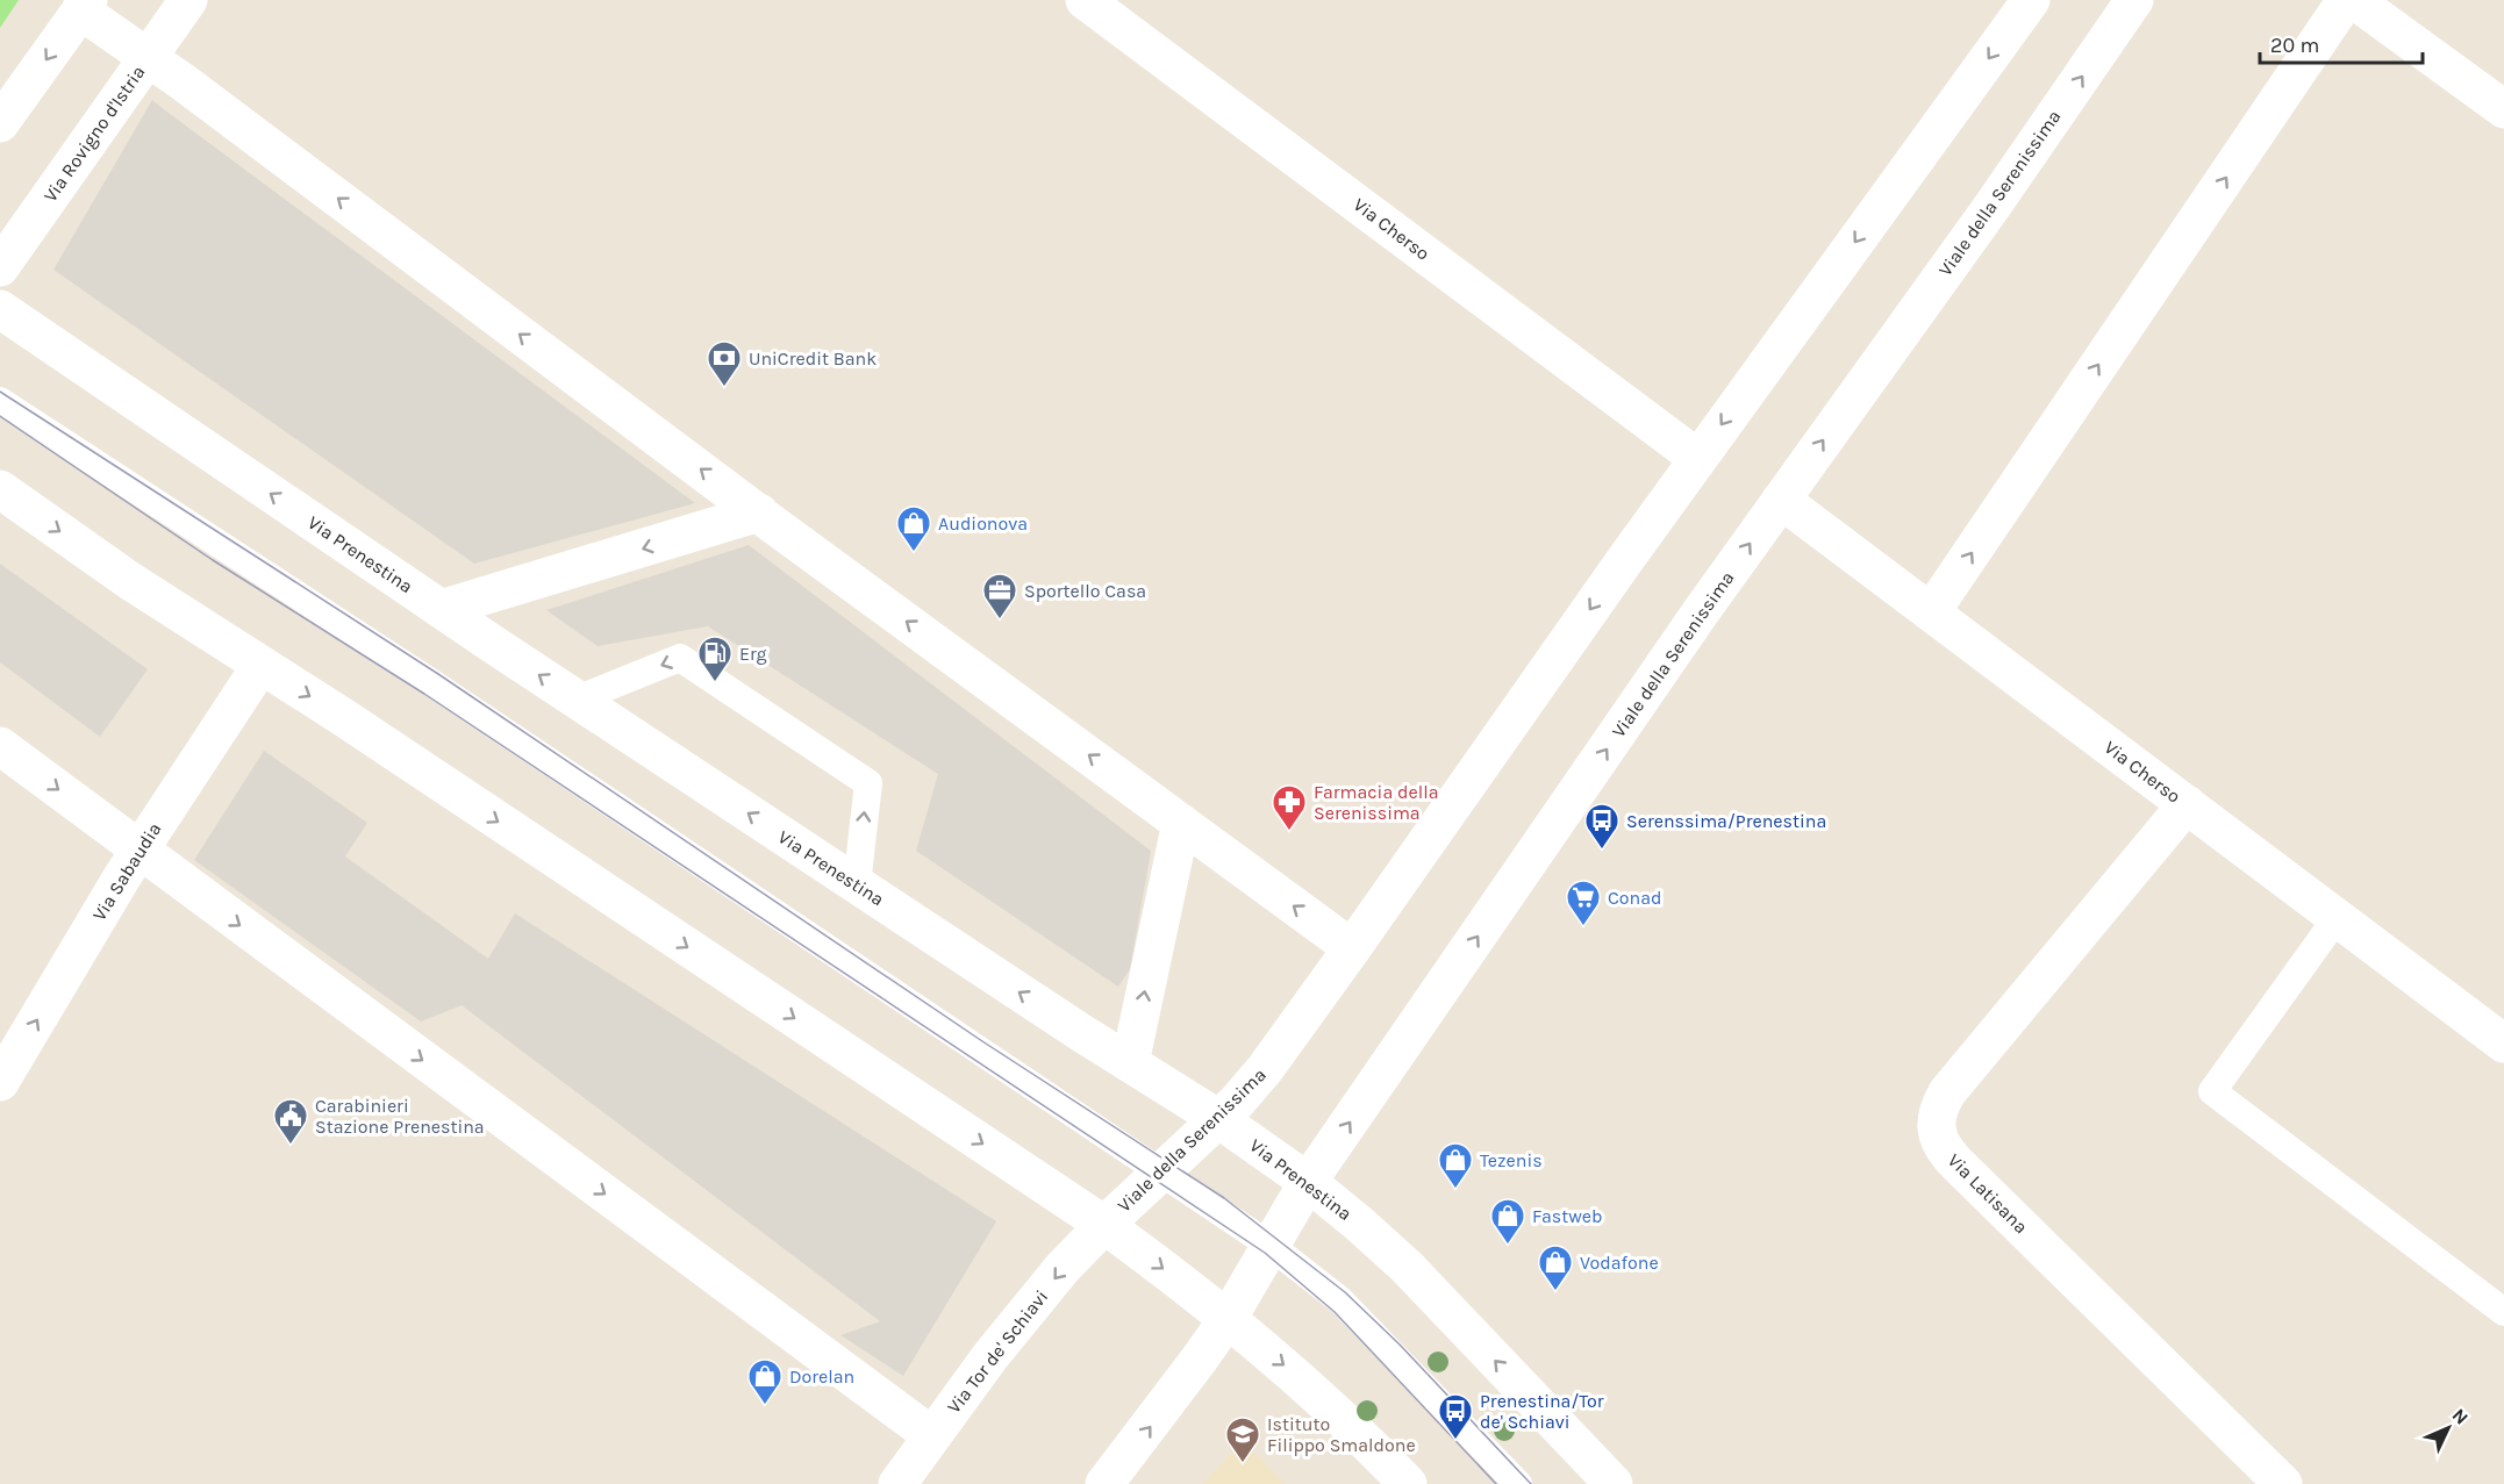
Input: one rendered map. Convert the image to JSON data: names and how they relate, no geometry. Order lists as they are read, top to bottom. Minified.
{"streets":{"street":["Via Rovigno d'Istria","Viale della Serenissima","Via Cherso","Via Prenestina","Via Sabaudia","Via Latisana","Via Tor de' Schiavi"]},"crossings":[["Viale della Serenissima","Via Cherso"],["Viale della Serenissima","Via Prenestina"],["Viale della Serenissima","Via Tor de' Schiavi"],["Via Cherso","Via Latisana"]],"one_way":["Via Sabaudia"],"places":{"bank":["UniCredit Bank"],"shop":["Audionova","Tezenis","Fastweb","Vodafone","Dorelan"],"office":["Sportello Casa"],"fuel station":["Erg"],"pharmacy":["Farmacia della Serenissima"],"bus stop":["Serenssima/Prenestina","Prenestina/Tor de' Schiavi"],"supermarket":["Conad"],"public building":["Carabinieri Stazione Prenestina"],"school or university":["Istituto Filippo Smaldone"]},"scale_bar":"20 m","north":"top right"}
